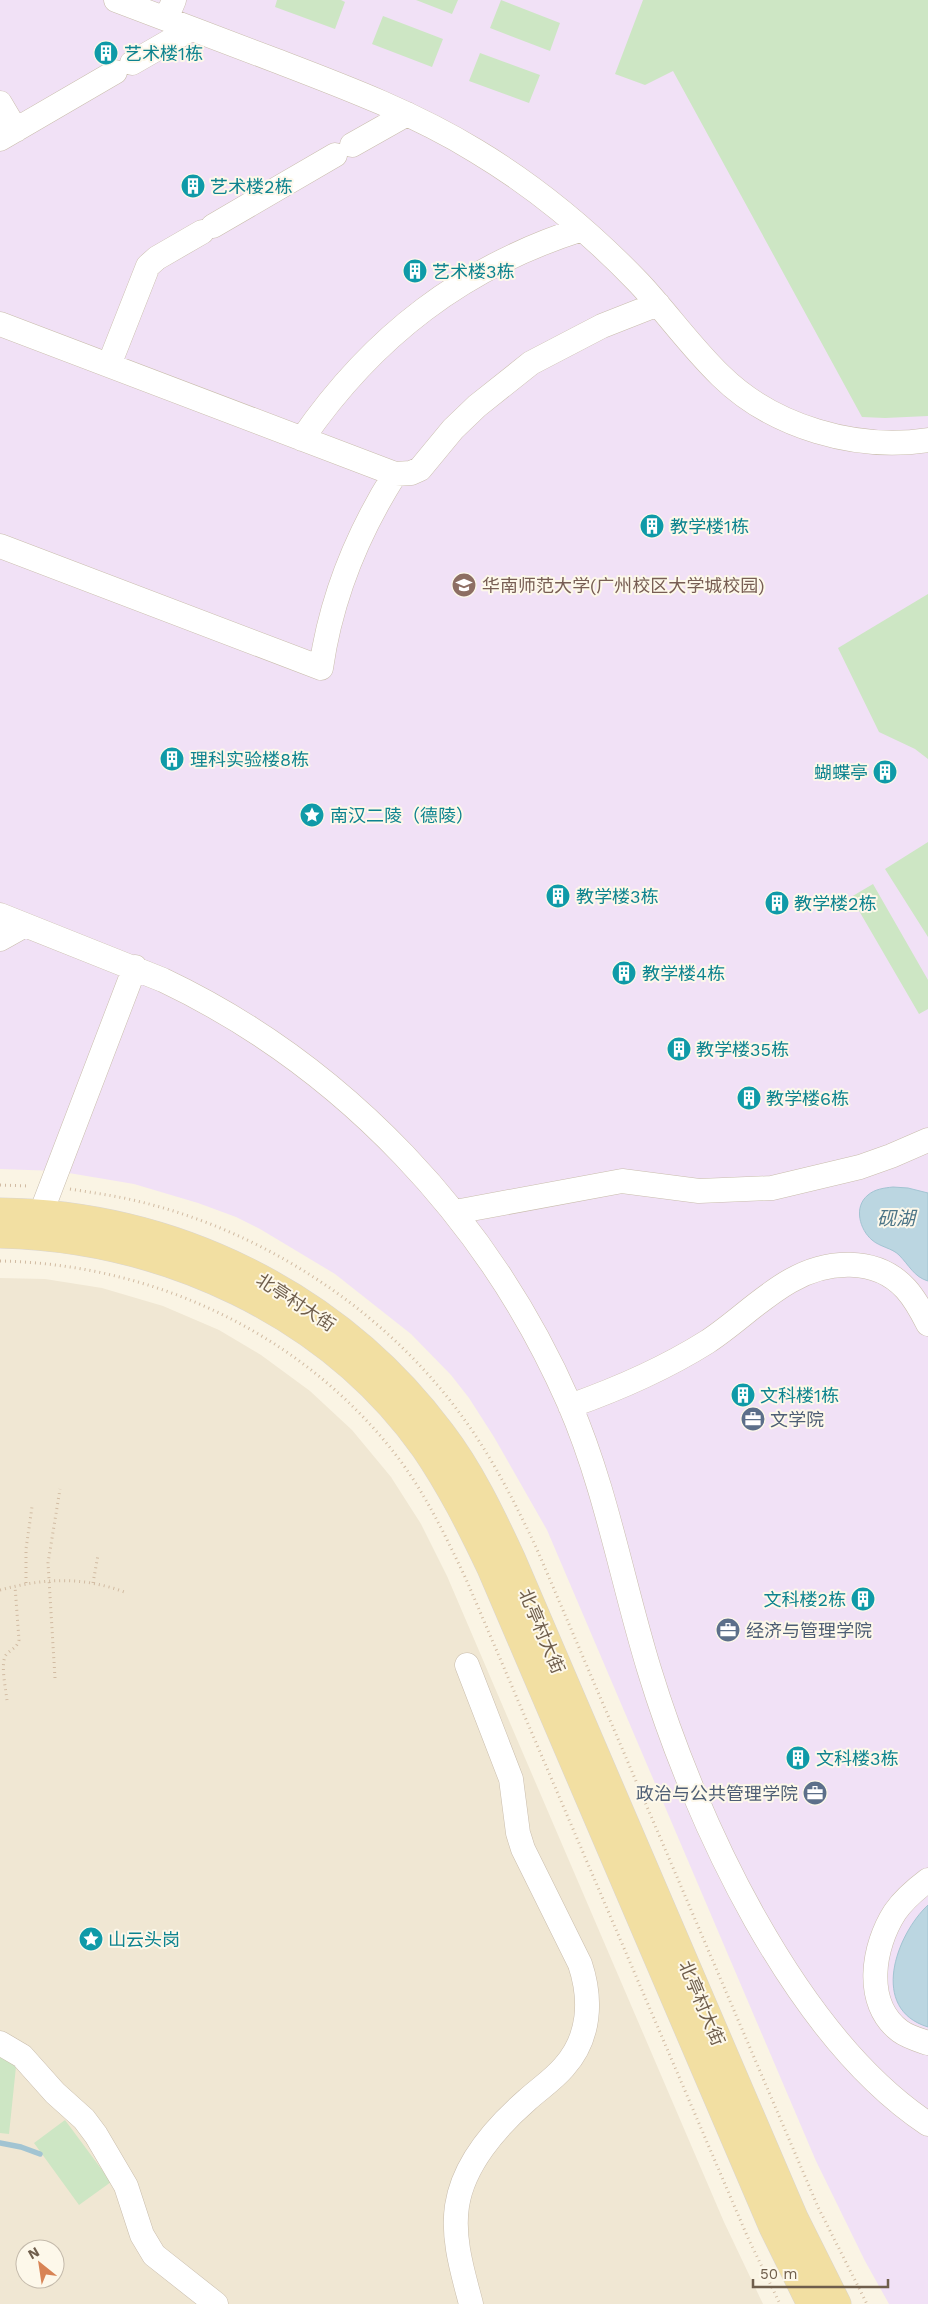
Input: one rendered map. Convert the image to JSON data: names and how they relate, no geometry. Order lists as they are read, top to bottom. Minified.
{"streets":{"main road":["北亭村大街"]},"water":["砚湖"],"places":{"building":["艺术楼1栋","艺术楼2栋","艺术楼3栋","教学楼1栋","理科实验楼8栋","蝴蝶亭","教学楼3栋","教学楼2栋","教学楼4栋","教学楼35栋","教学楼6栋","文科楼1栋","文科楼2栋","文科楼3栋"],"school or university":["华南师范大学(广州校区大学城校园)"],"place":["南汉二陵（德陵）","山云头岗"],"office":["文学院","经济与管理学院","政治与公共管理学院"]},"scale_bar":"50 m","north":"top left"}
